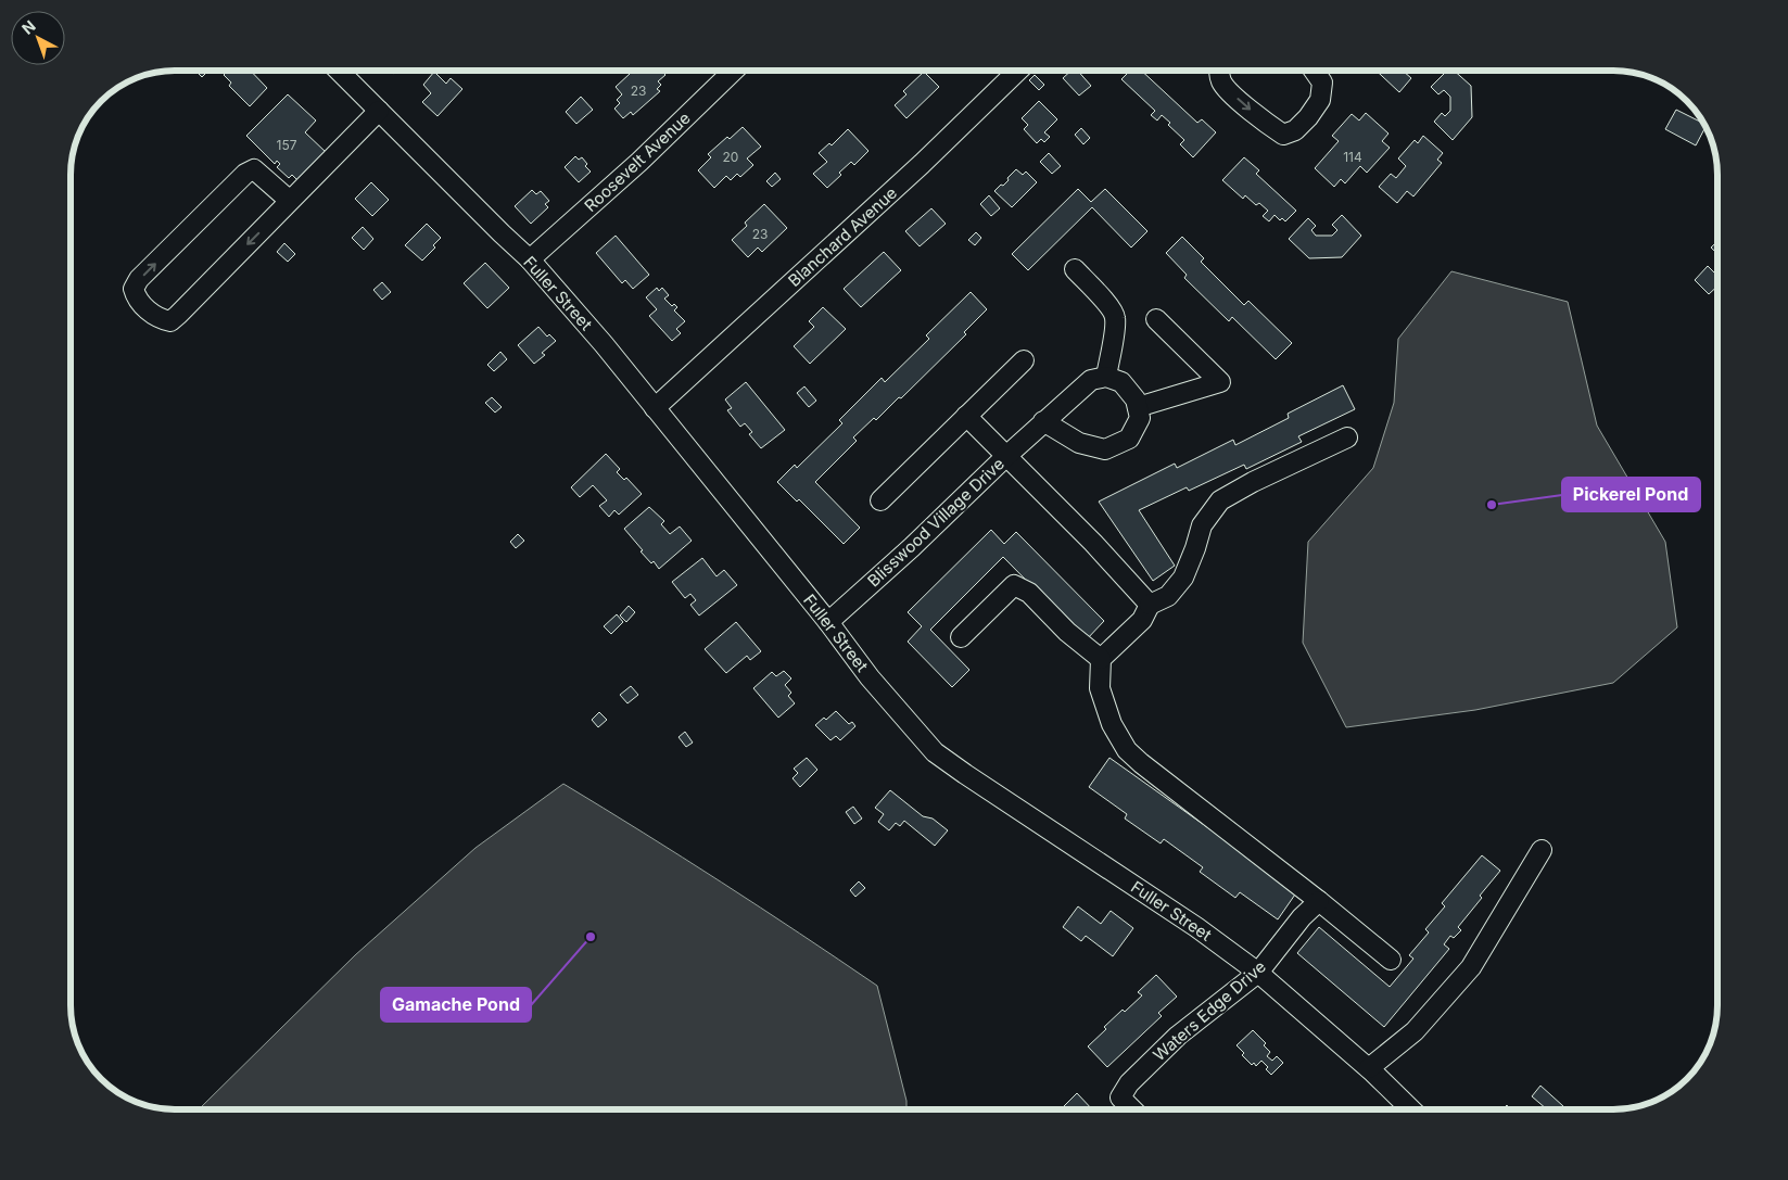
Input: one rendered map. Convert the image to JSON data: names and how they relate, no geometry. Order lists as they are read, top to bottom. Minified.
{"streets":{"street":["Roosevelt Avenue","Blanchard Avenue","Fuller Street","Blisswood Village Drive","Waters Edge Drive"]},"crossings":[["Roosevelt Avenue","Fuller Street"],["Blanchard Avenue","Fuller Street"],["Fuller Street","Blisswood Village Drive"],["Fuller Street","Waters Edge Drive"]],"places":["Pickerel Pond","Gamache Pond"],"house_numbers":["23","157","20","114","23"],"north":"top left"}
